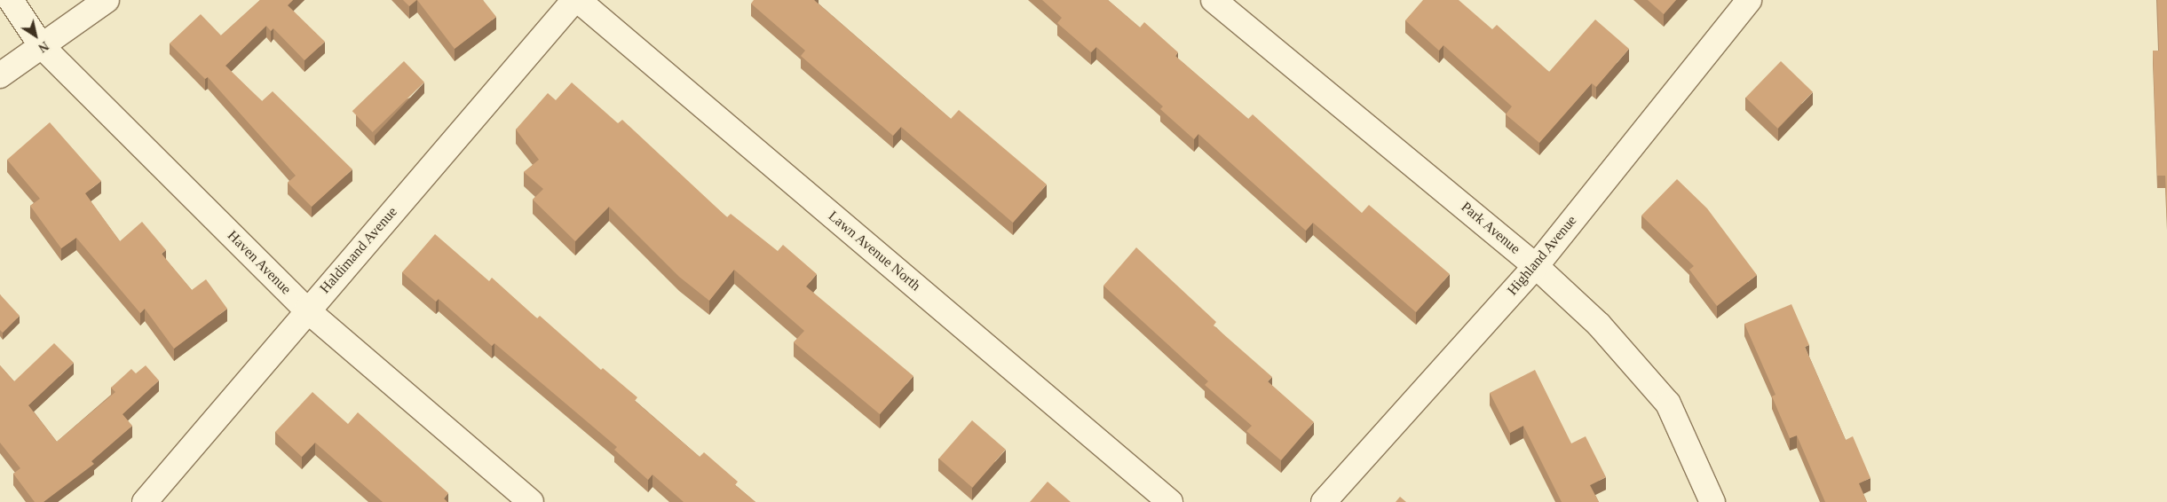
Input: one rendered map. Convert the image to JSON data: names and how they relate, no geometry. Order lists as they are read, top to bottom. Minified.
{"streets":{"street":["Park Avenue","Haldimand Avenue","Lawn Avenue North","Highland Avenue","Haven Avenue"]},"crossings":[["Park Avenue","Highland Avenue"],["Haldimand Avenue","Haven Avenue"]],"north":"bottom right"}
